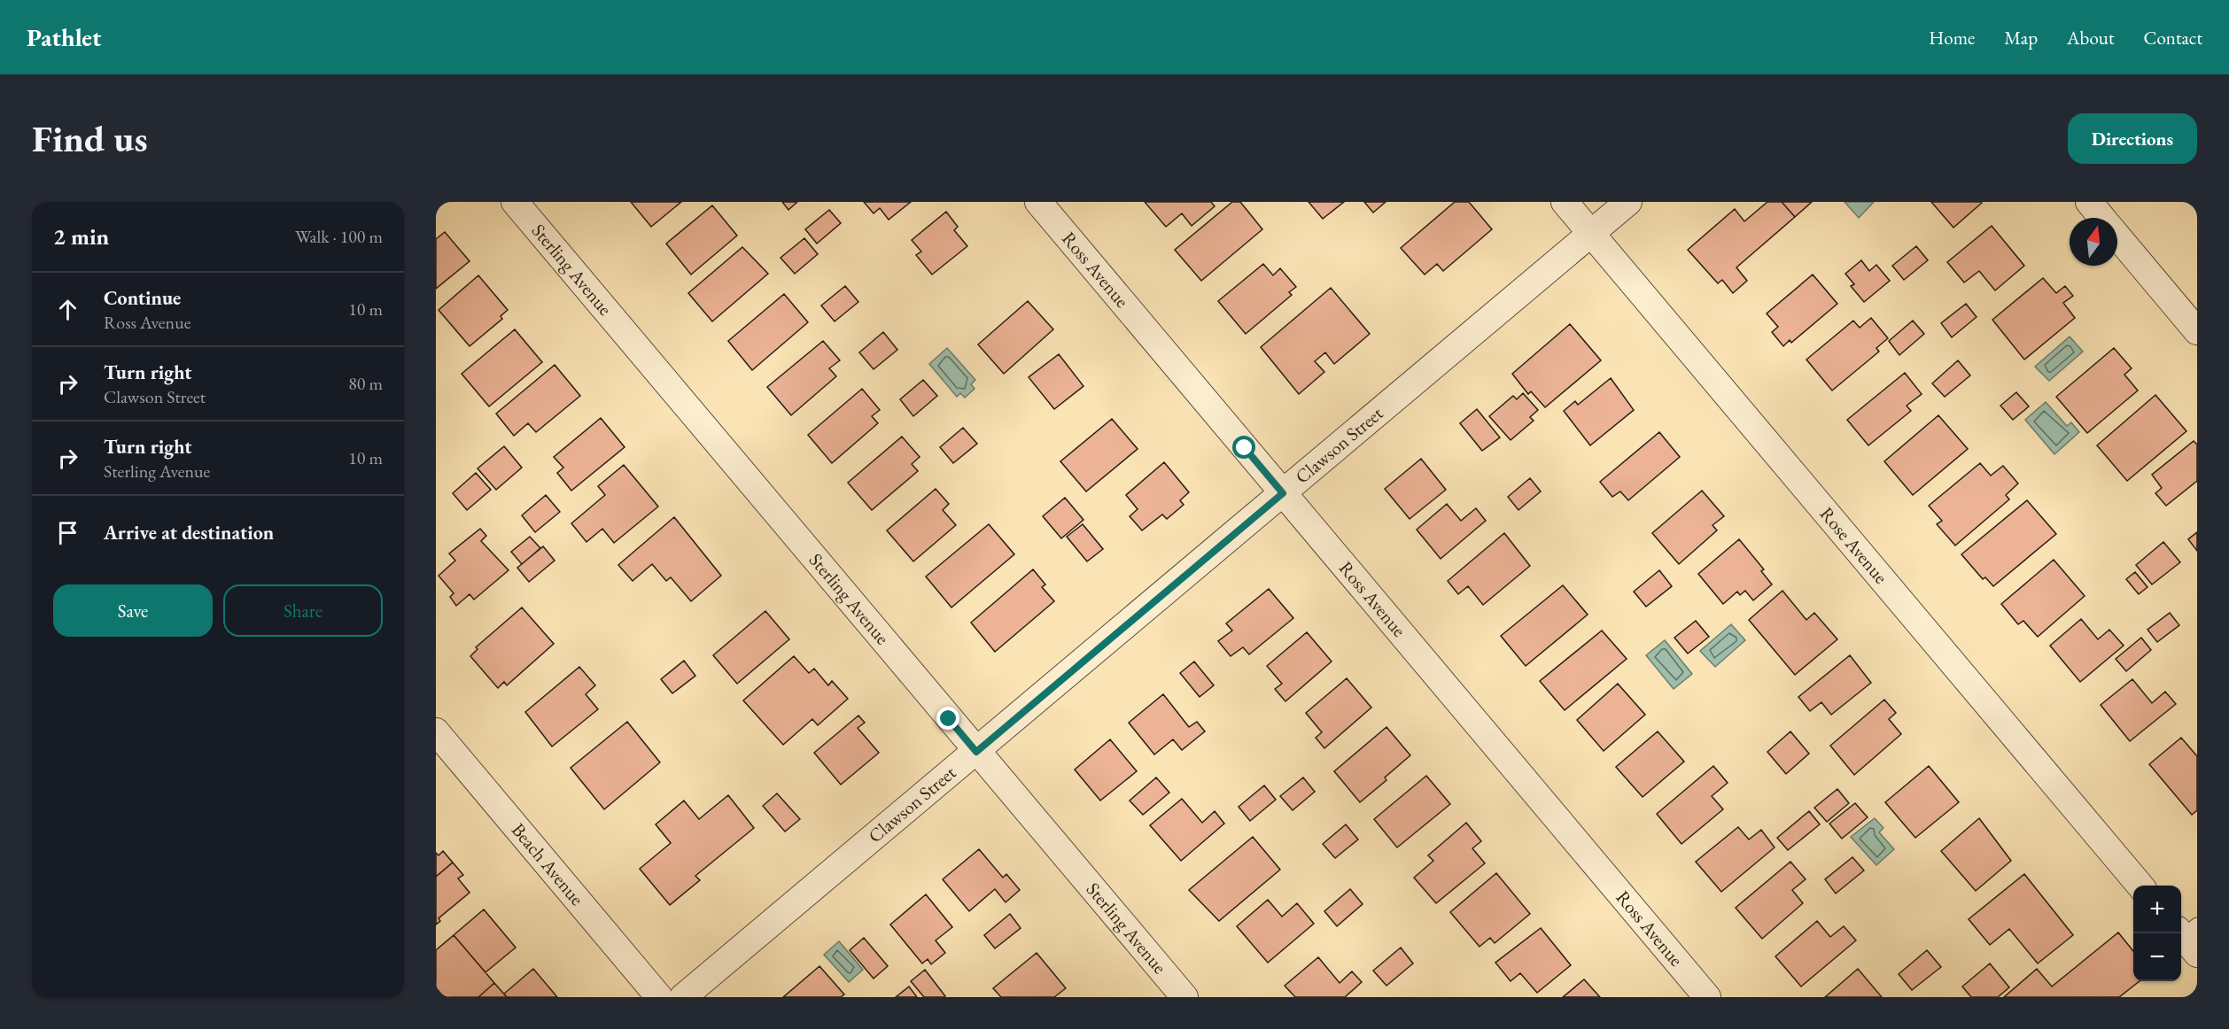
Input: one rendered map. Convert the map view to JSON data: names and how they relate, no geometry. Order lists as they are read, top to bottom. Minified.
{"streets":{"street":["Sterling Avenue","Ross Avenue","Clawson Street","Rose Avenue","Beach Avenue"]},"crossings":[["Sterling Avenue","Clawson Street"],["Ross Avenue","Clawson Street"],["Clawson Street","Rose Avenue"]],"north":"top","page":{"header":"Pathlet","nav":["Home","Map","About","Contact"],"buttons":["Directions",["Save","Share"]],"title":"Find us","heading":["2 min","Walk · 100 m"],"list":[["Continue","Ross Avenue","10 m"],["Turn right","Clawson Street","80 m"],["Turn right","Sterling Avenue","10 m"],"Arrive at destination"],"map_buttons":["+","−"]}}
